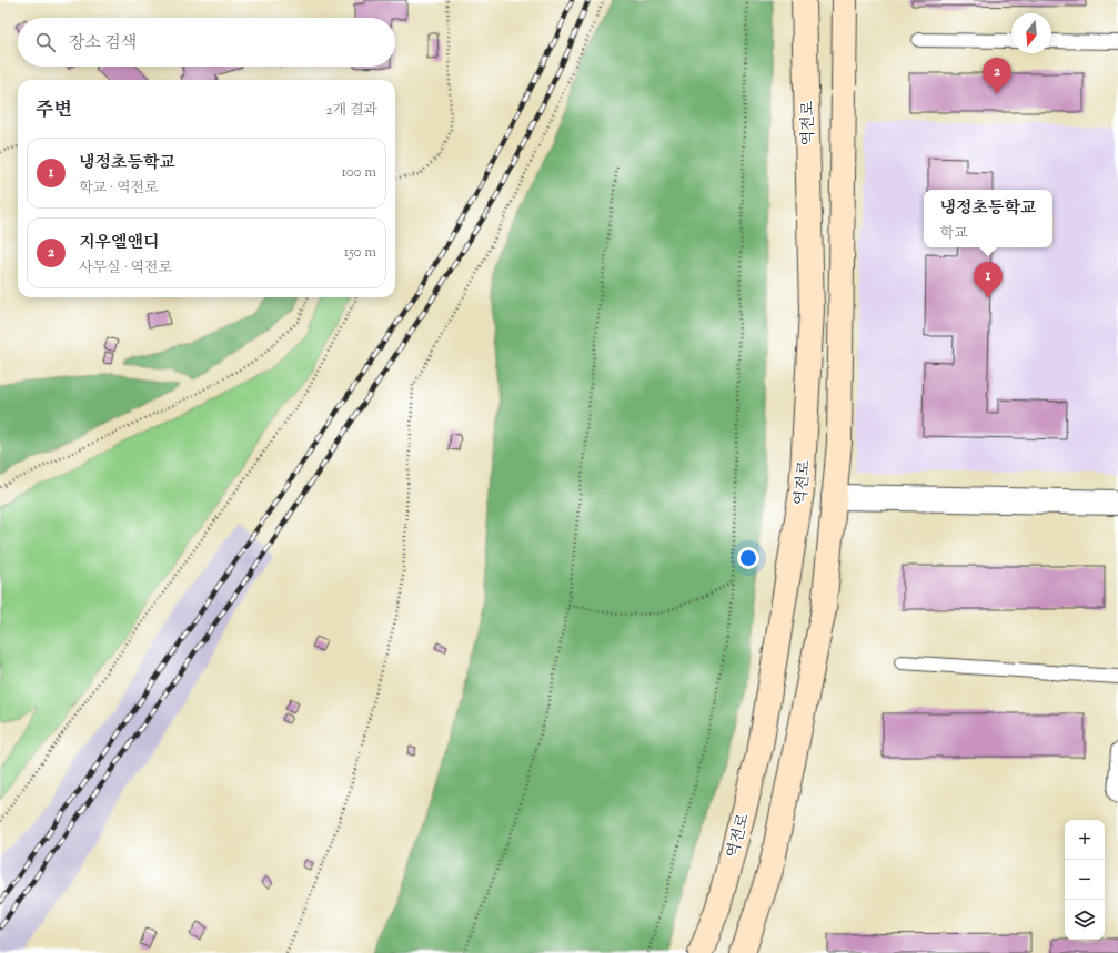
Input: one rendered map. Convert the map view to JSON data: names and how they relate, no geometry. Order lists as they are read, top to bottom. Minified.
{"streets":{"main road":["역전로"]},"north":"bottom","page":{"search":"장소 검색","pins":["2","1"],"heading":["주변","2개 결과"],"list":[{"mark":"1","name":"냉정초등학교","note":"학교 · 역전로","value":"100 m"},{"mark":"2","name":"지우엘앤디","note":"사무실 · 역전로","value":"150 m"}],"popup":["냉정초등학교","학교"],"map_buttons":["+","−"]}}
